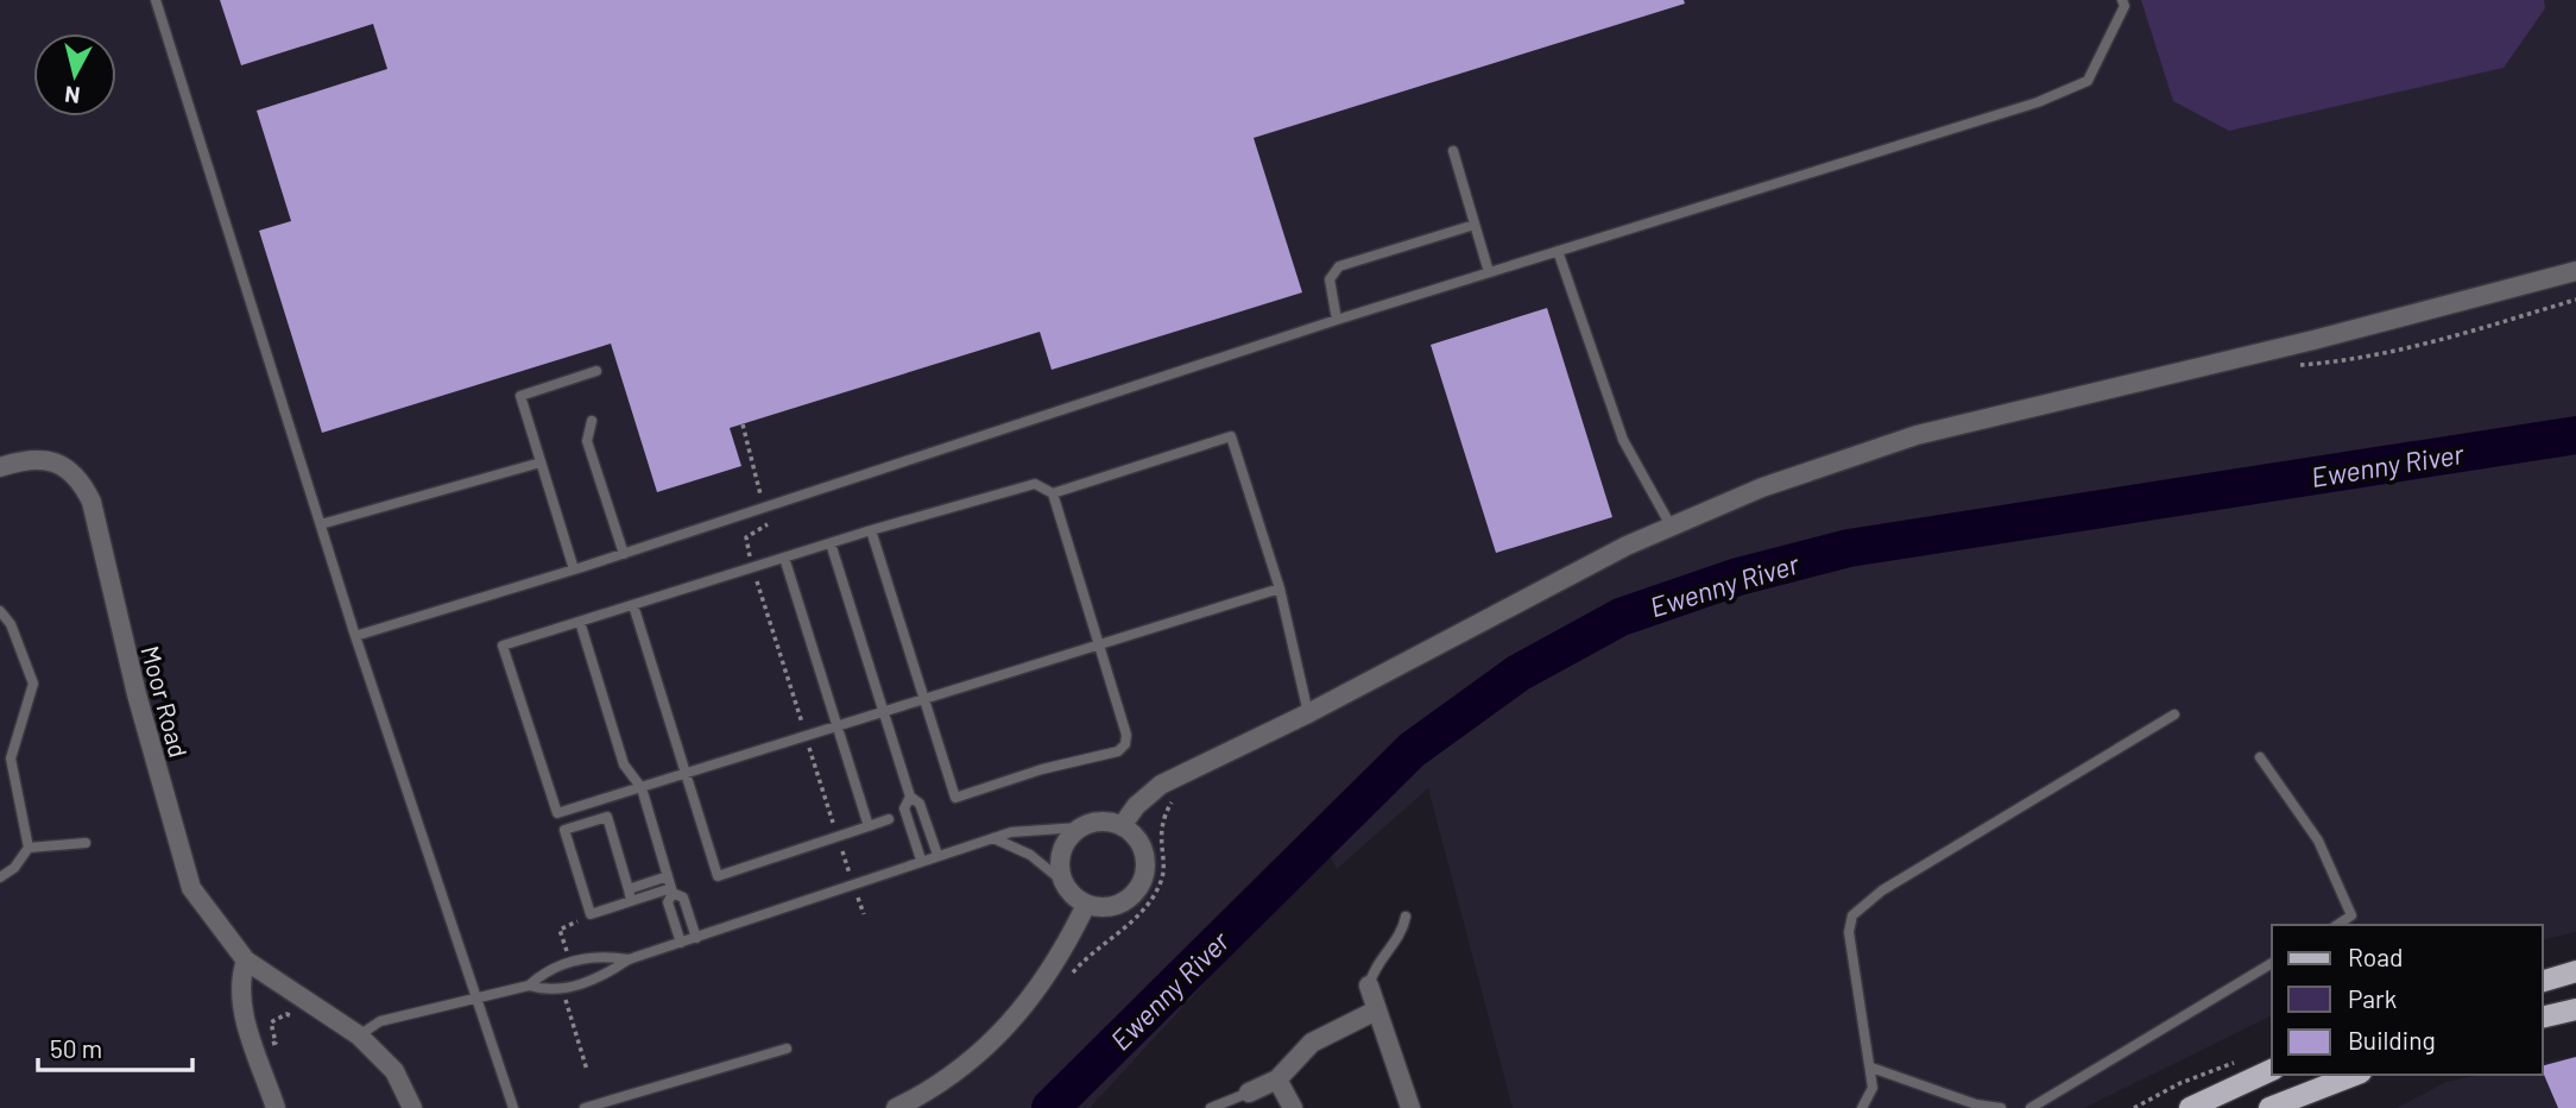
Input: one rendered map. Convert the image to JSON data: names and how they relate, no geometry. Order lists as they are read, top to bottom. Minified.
{"streets":{"street":["Moor Road"]},"water":["Ewenny River"],"legend":["Road","Park","Building"],"scale_bar":"50 m","north":"bottom"}
